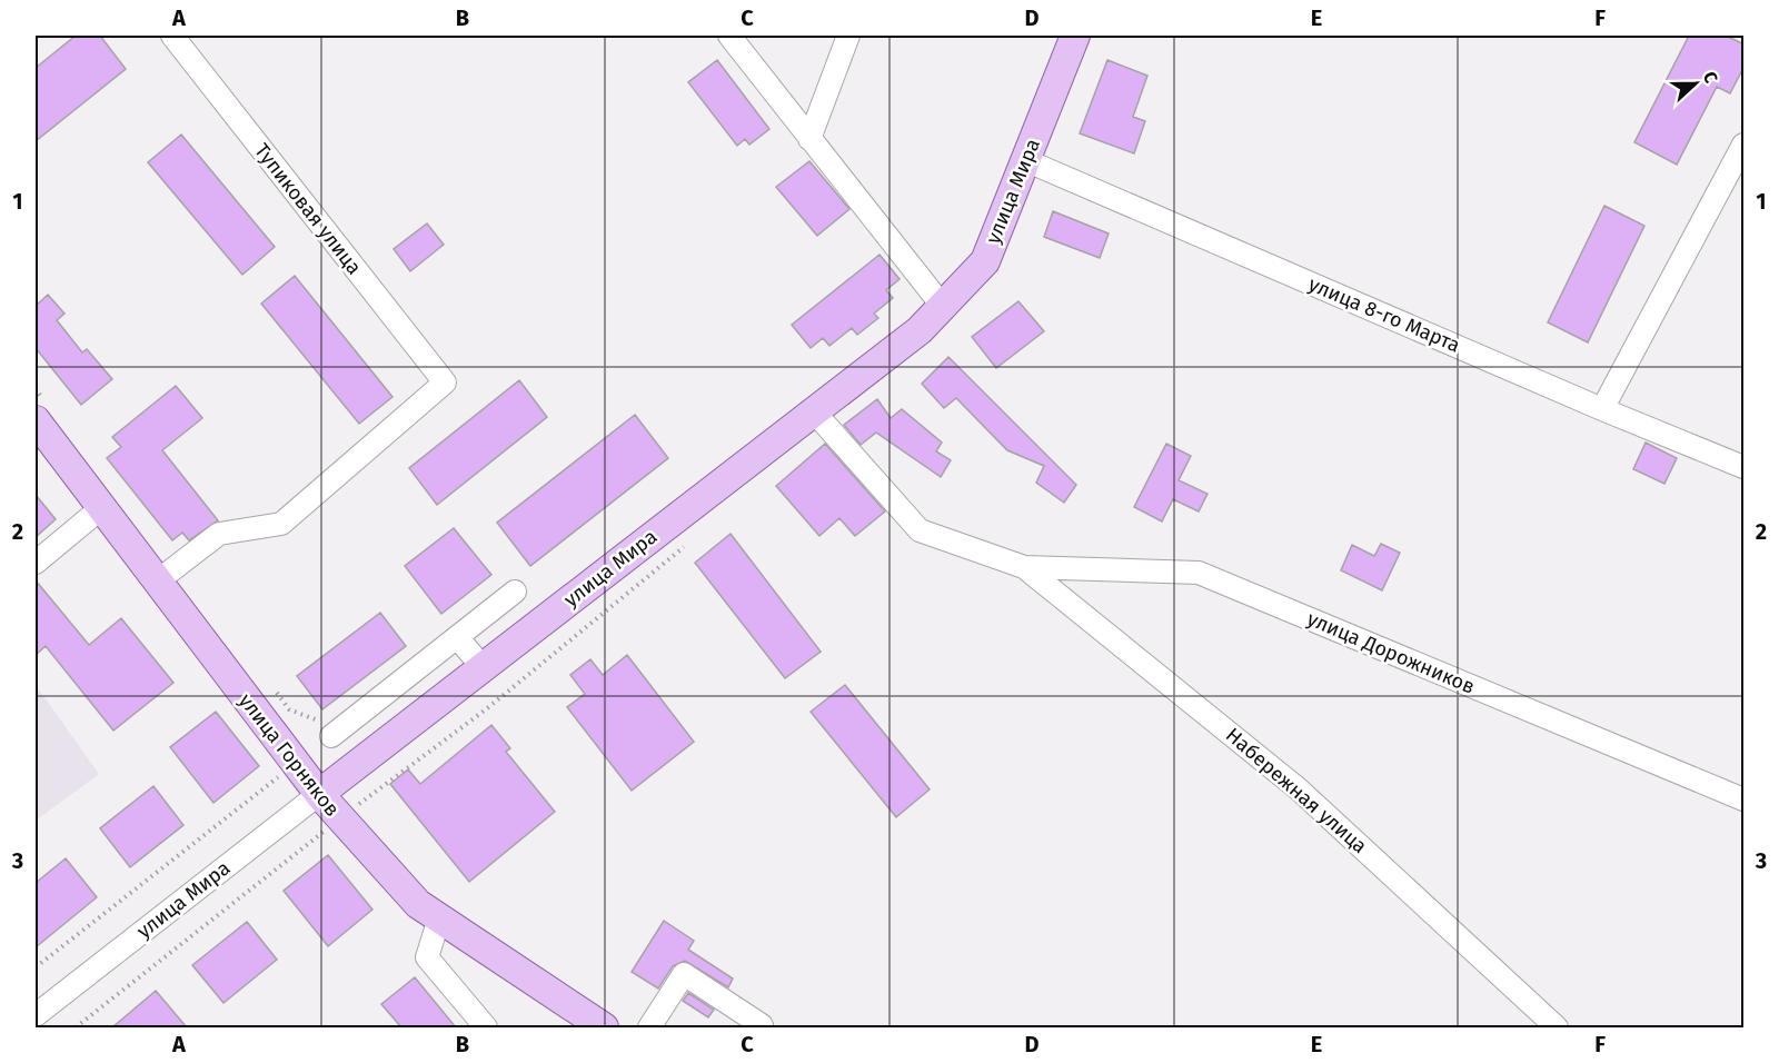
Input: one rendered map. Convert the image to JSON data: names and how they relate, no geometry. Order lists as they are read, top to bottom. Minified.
{"streets":{"main road":["улица Мира","улица Горняков"],"street":["Тупиковая улица","улица 8-го Марта","улица Дорожников","Набережная улица"]},"crossings":[["улица Мира","улица 8-го Марта"],["улица Мира","улица Горняков"],["Тупиковая улица","улица Горняков"],["улица Дорожников","Набережная улица"]],"north":"right","grid":{"columns":["A","B","C","D","E","F"],"rows":["1","2","3"]}}
